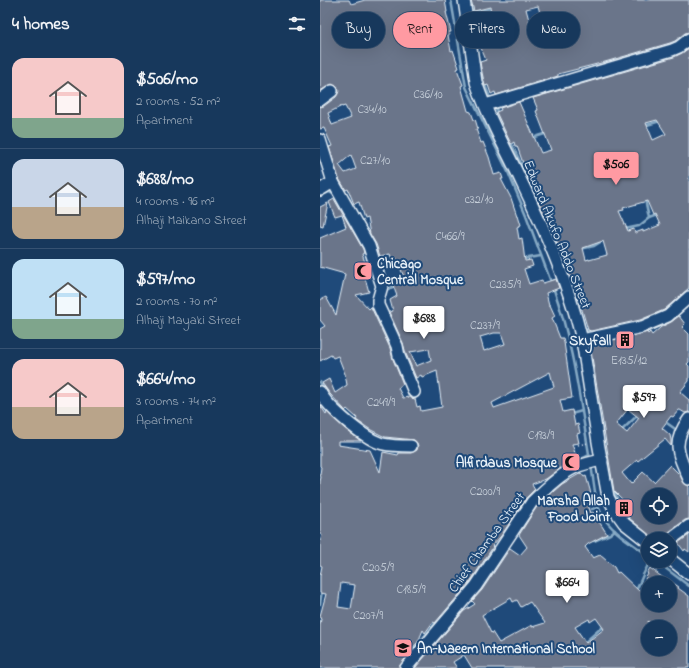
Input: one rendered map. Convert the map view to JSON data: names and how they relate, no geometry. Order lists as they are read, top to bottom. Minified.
{"streets":{"street":["Edward Akufo Addo Street","Chief Chamba Street"]},"crossings":[["Edward Akufo Addo Street","Chief Chamba Street"]],"places":{"mosque":["Chicago Central Mosque","Alfirdaus Mosque"],"building":["Skyfall","Marsha Allah Food Joint"],"school or university":["An-Naeem International School"]},"house_numbers":["C36/10","C34/10","C27/10","c32/10","C466/9","C235/9","C237/9","E135/12","C249/9","C193/9","C200/9","C205/9","C185/9","C207/9"],"page":{"heading":"4 homes","chip":["Buy","Rent","Filters","New"],"list":[{"name":"$506/mo","note":"2 rooms · 52 m² · Apartment"},{"name":"$688/mo","note":"4 rooms · 96 m² · Alhaji Maikano Street"},{"name":"$597/mo","note":"2 rooms · 70 m² · Alhaji Mayaki Street"},{"name":"$664/mo","note":"3 rooms · 74 m² · Apartment"}],"price":["$506","$688","$597","$664"],"map_buttons":["+","−"]}}
